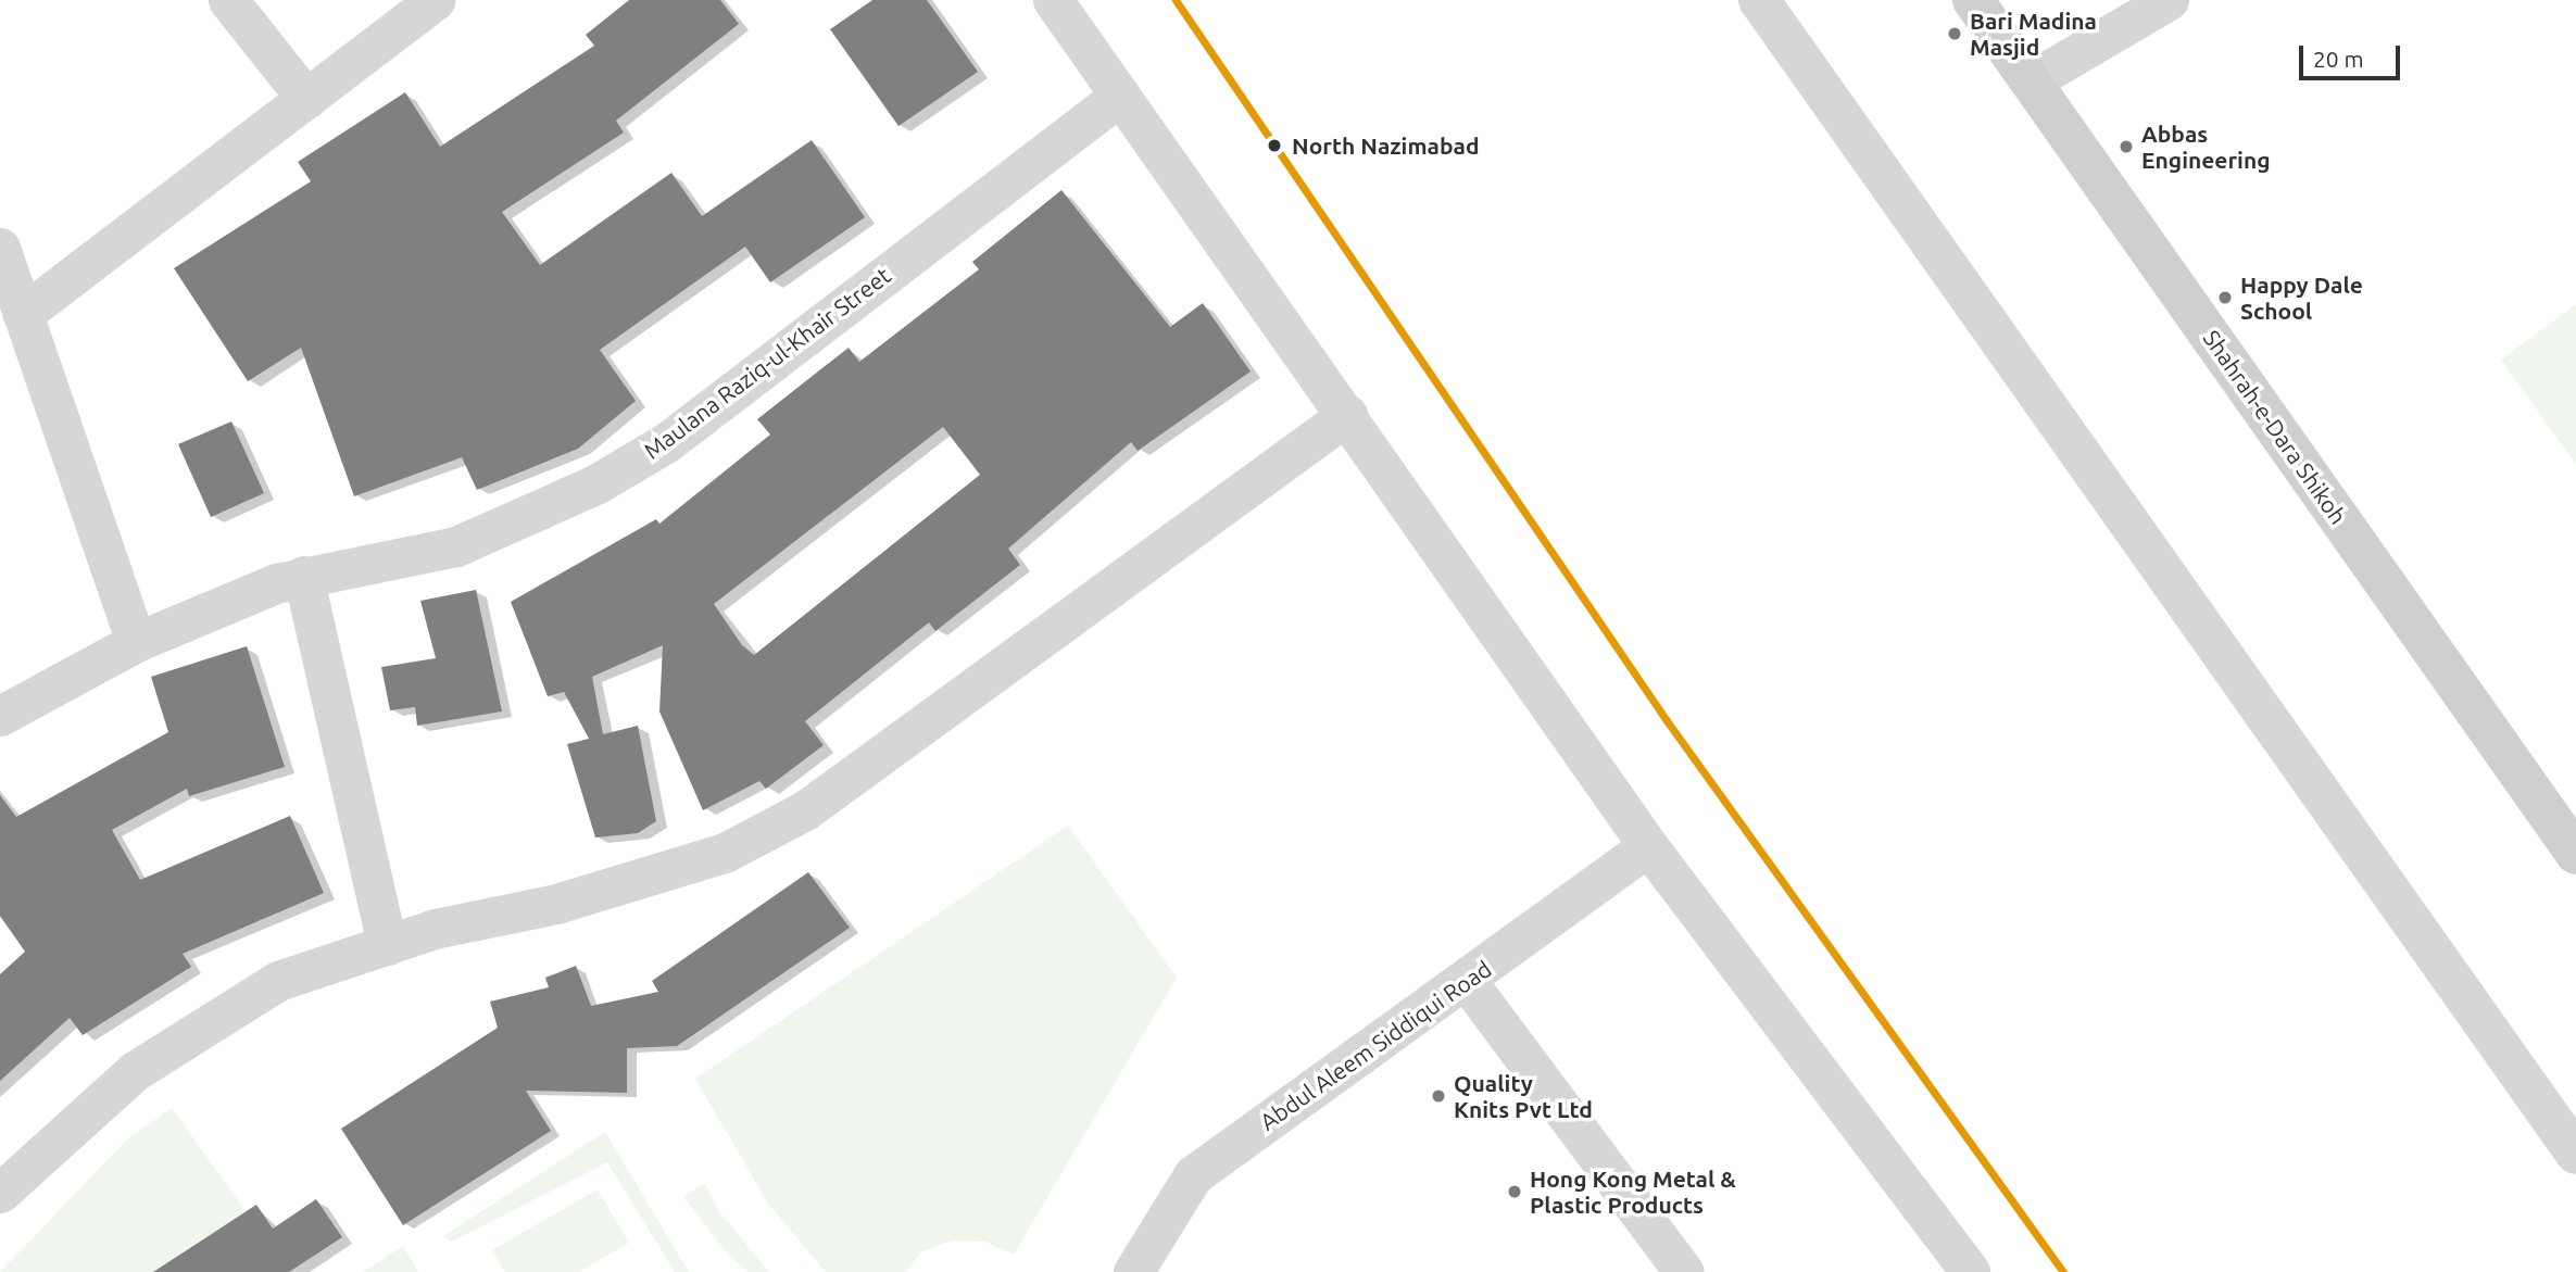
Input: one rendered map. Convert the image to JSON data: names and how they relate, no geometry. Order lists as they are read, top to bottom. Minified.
{"streets":{"main road":["Shahrah-e-Dara Shikoh"],"street":["Maulana Raziq-ul-Khair Street","Abdul Aleem Siddiqui Road"]},"places":["Bari Madina Masjid","North Nazimabad","Abbas Engineering","Happy Dale School","Quality Knits Pvt Ltd","Hong Kong Metal & Plastic Products"],"scale_bar":"20 m"}
